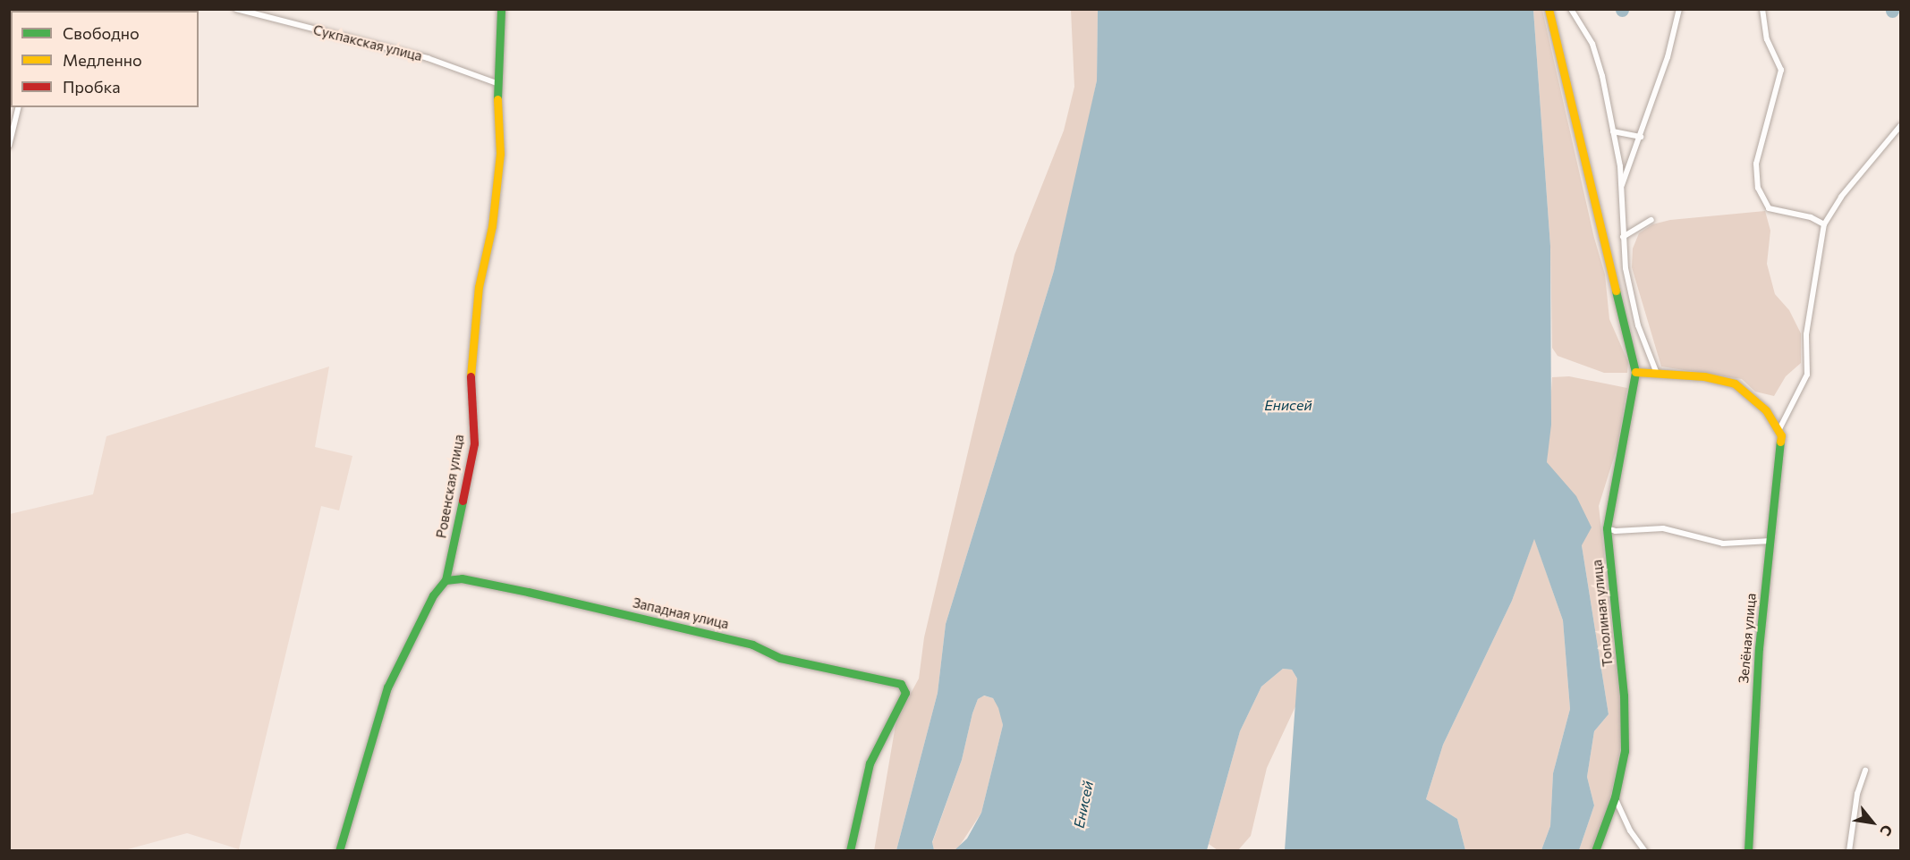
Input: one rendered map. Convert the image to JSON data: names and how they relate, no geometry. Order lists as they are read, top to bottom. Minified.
{"streets":{"street":["Сукпакская улица","Ровенская улица","Западная улица","Тополиная улица","Зелёная улица"]},"crossings":[["Сукпакская улица","Ровенская улица"],["Ровенская улица","Западная улица"]],"water":["Енисей"],"legend":["Свободно","Медленно","Пробка"],"north":"bottom right"}
